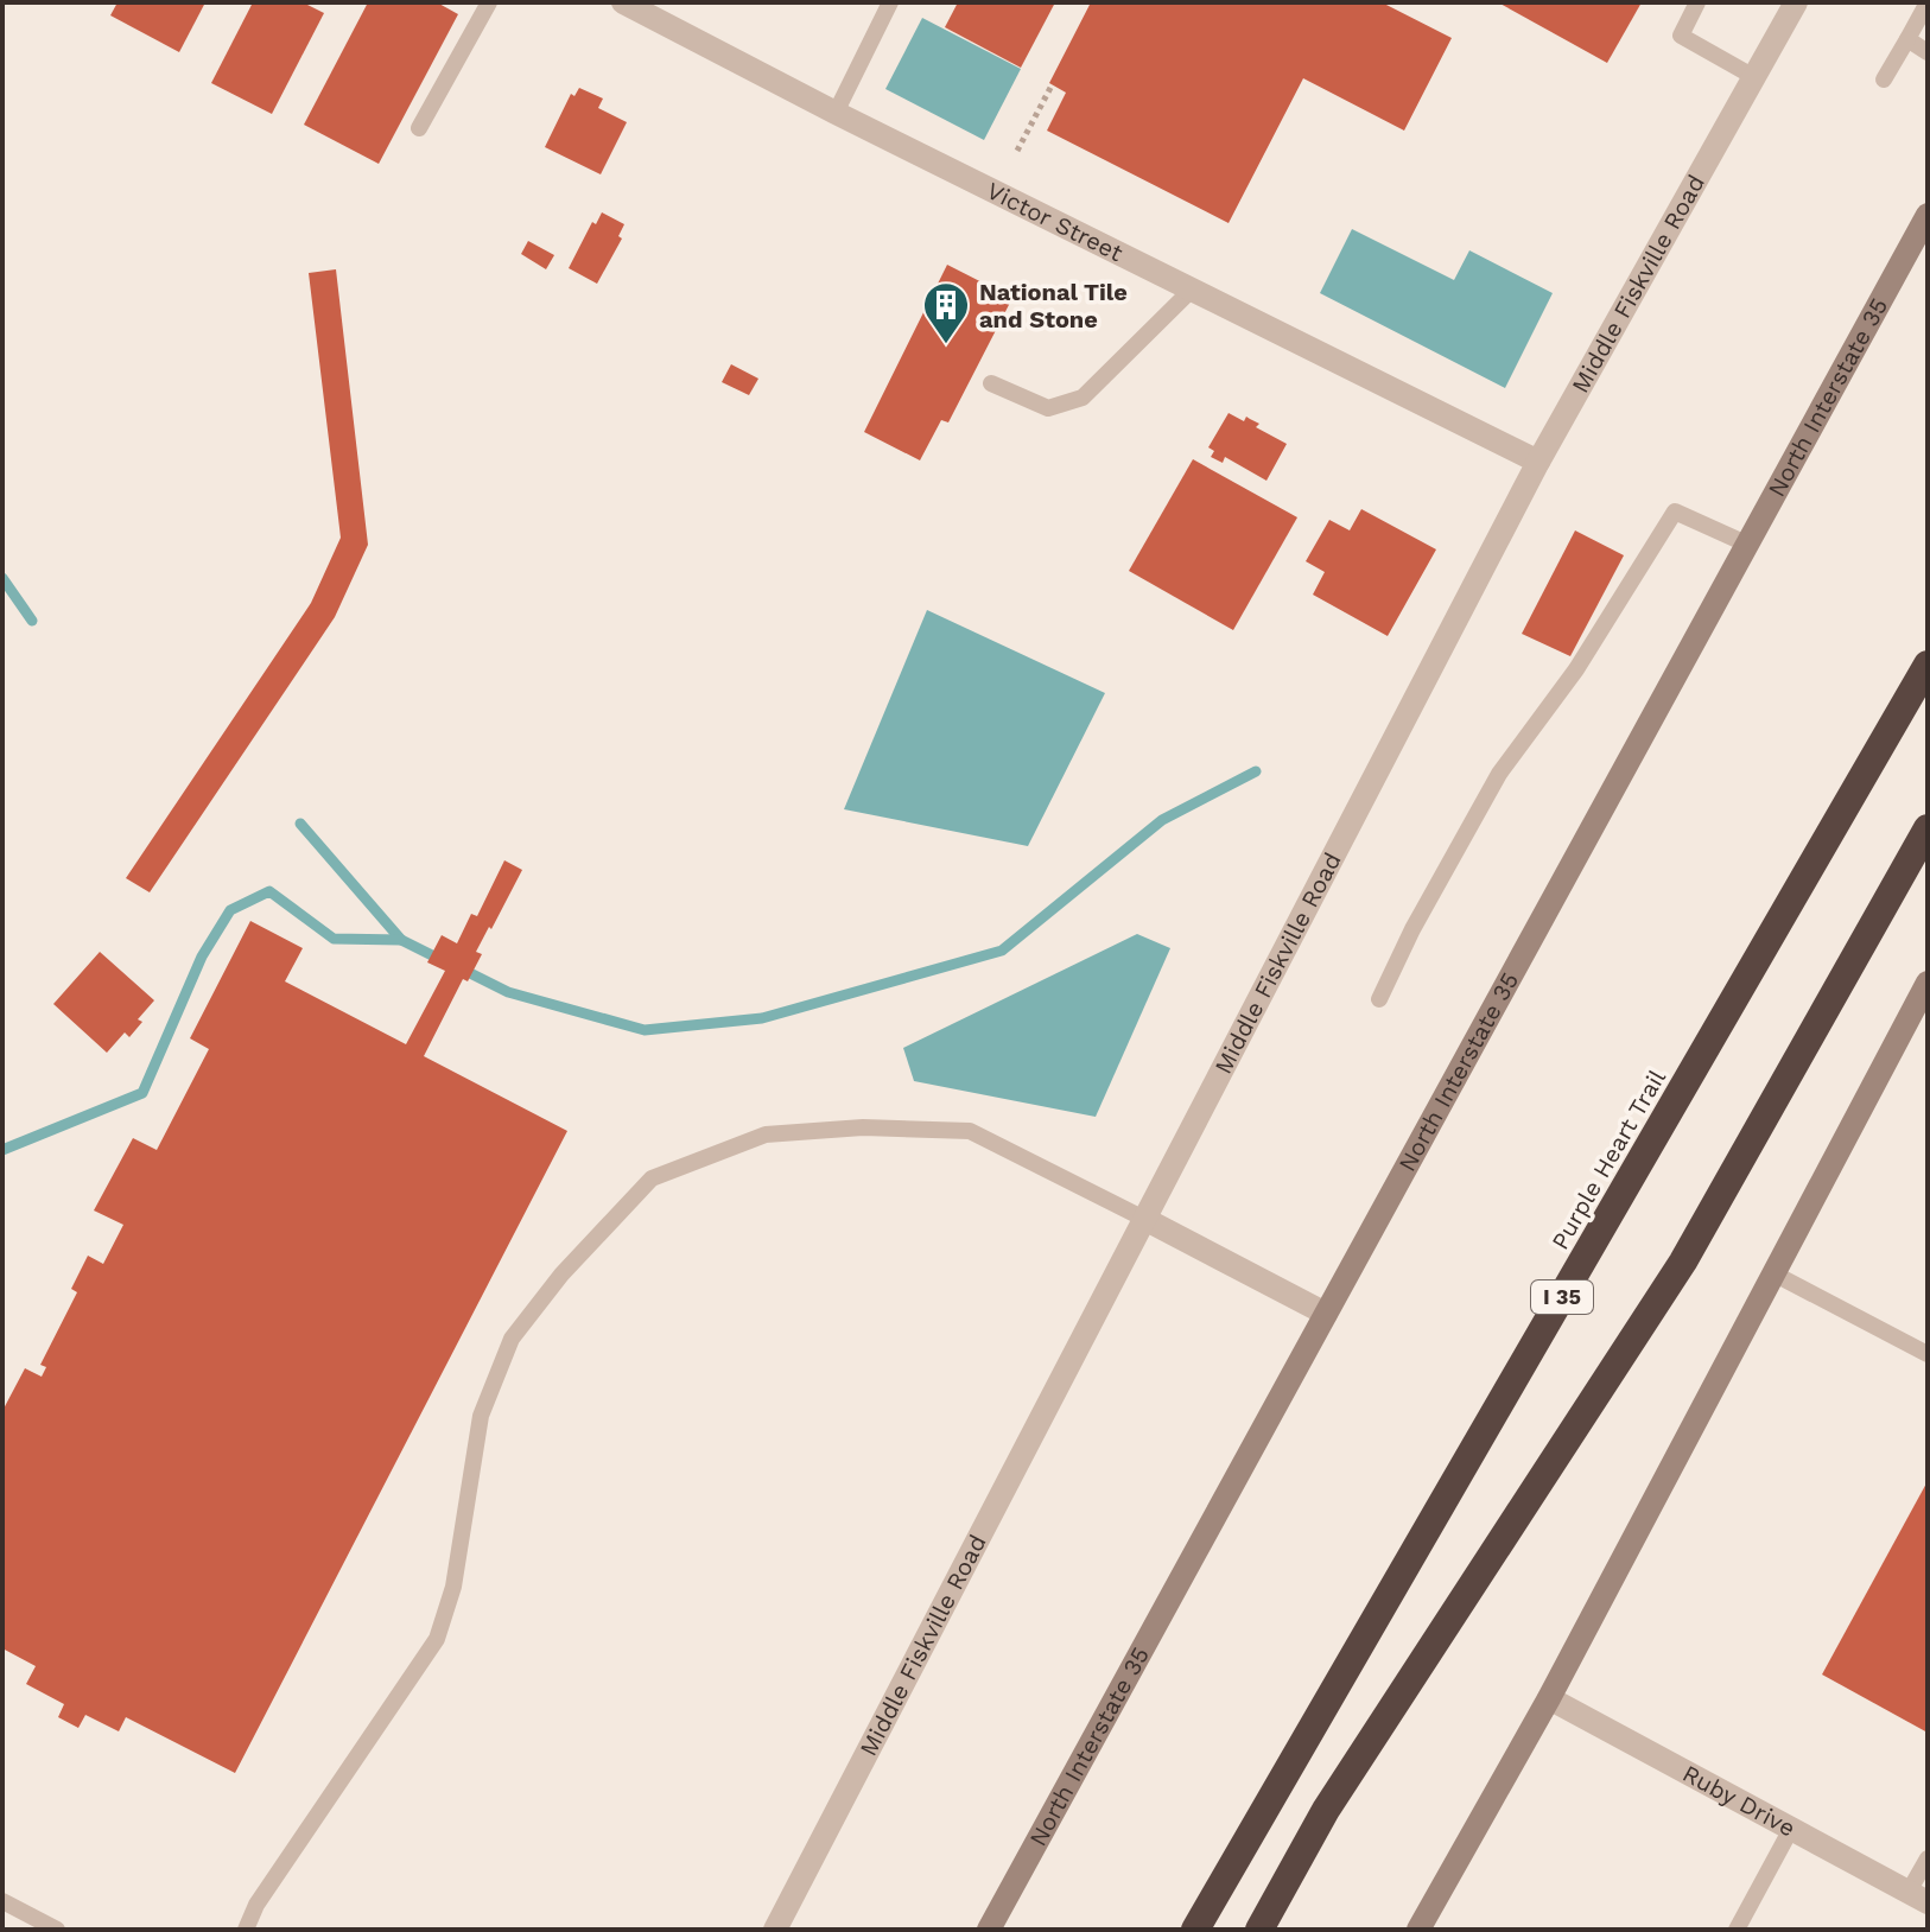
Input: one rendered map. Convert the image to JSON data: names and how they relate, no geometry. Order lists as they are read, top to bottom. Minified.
{"streets":{"highway":["Purple Heart Trail","I 35"],"main road":["North Interstate 35"],"street":["Victor Street","Middle Fiskville Road","Ruby Drive"]},"crossings":[["Victor Street","Middle Fiskville Road"]],"places":{"building":["National Tile and Stone"]}}
